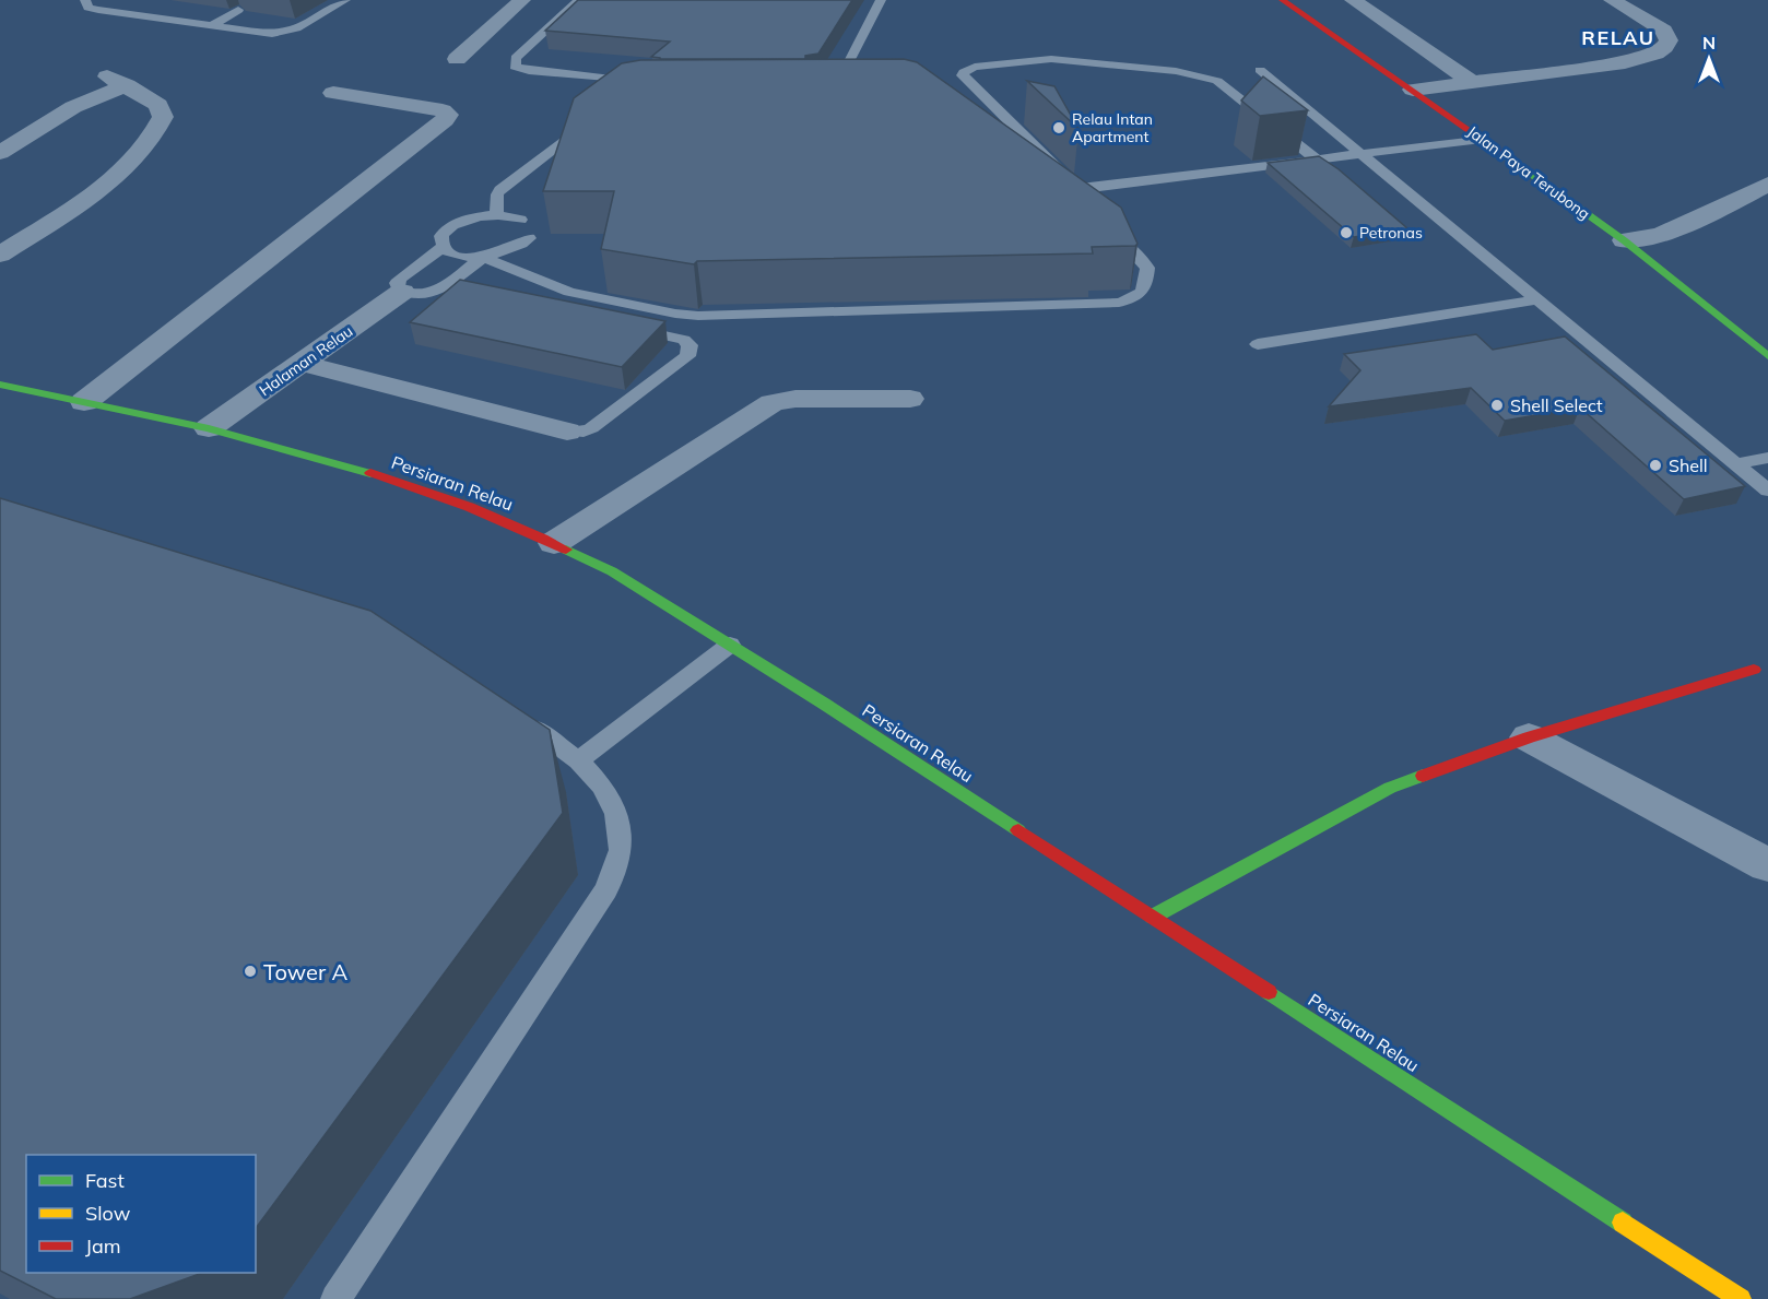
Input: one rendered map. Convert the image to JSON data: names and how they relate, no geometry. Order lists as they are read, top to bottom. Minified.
{"streets":{"street":["Jalan Paya Terubong","Halaman Relau","Persiaran Relau"]},"crossings":[["Halaman Relau","Persiaran Relau"]],"districts":["RELAU"],"places":["Relau Intan Apartment","Petronas","Shell Select","Shell","Tower A"],"legend":["Fast","Slow","Jam"],"north":"top"}
